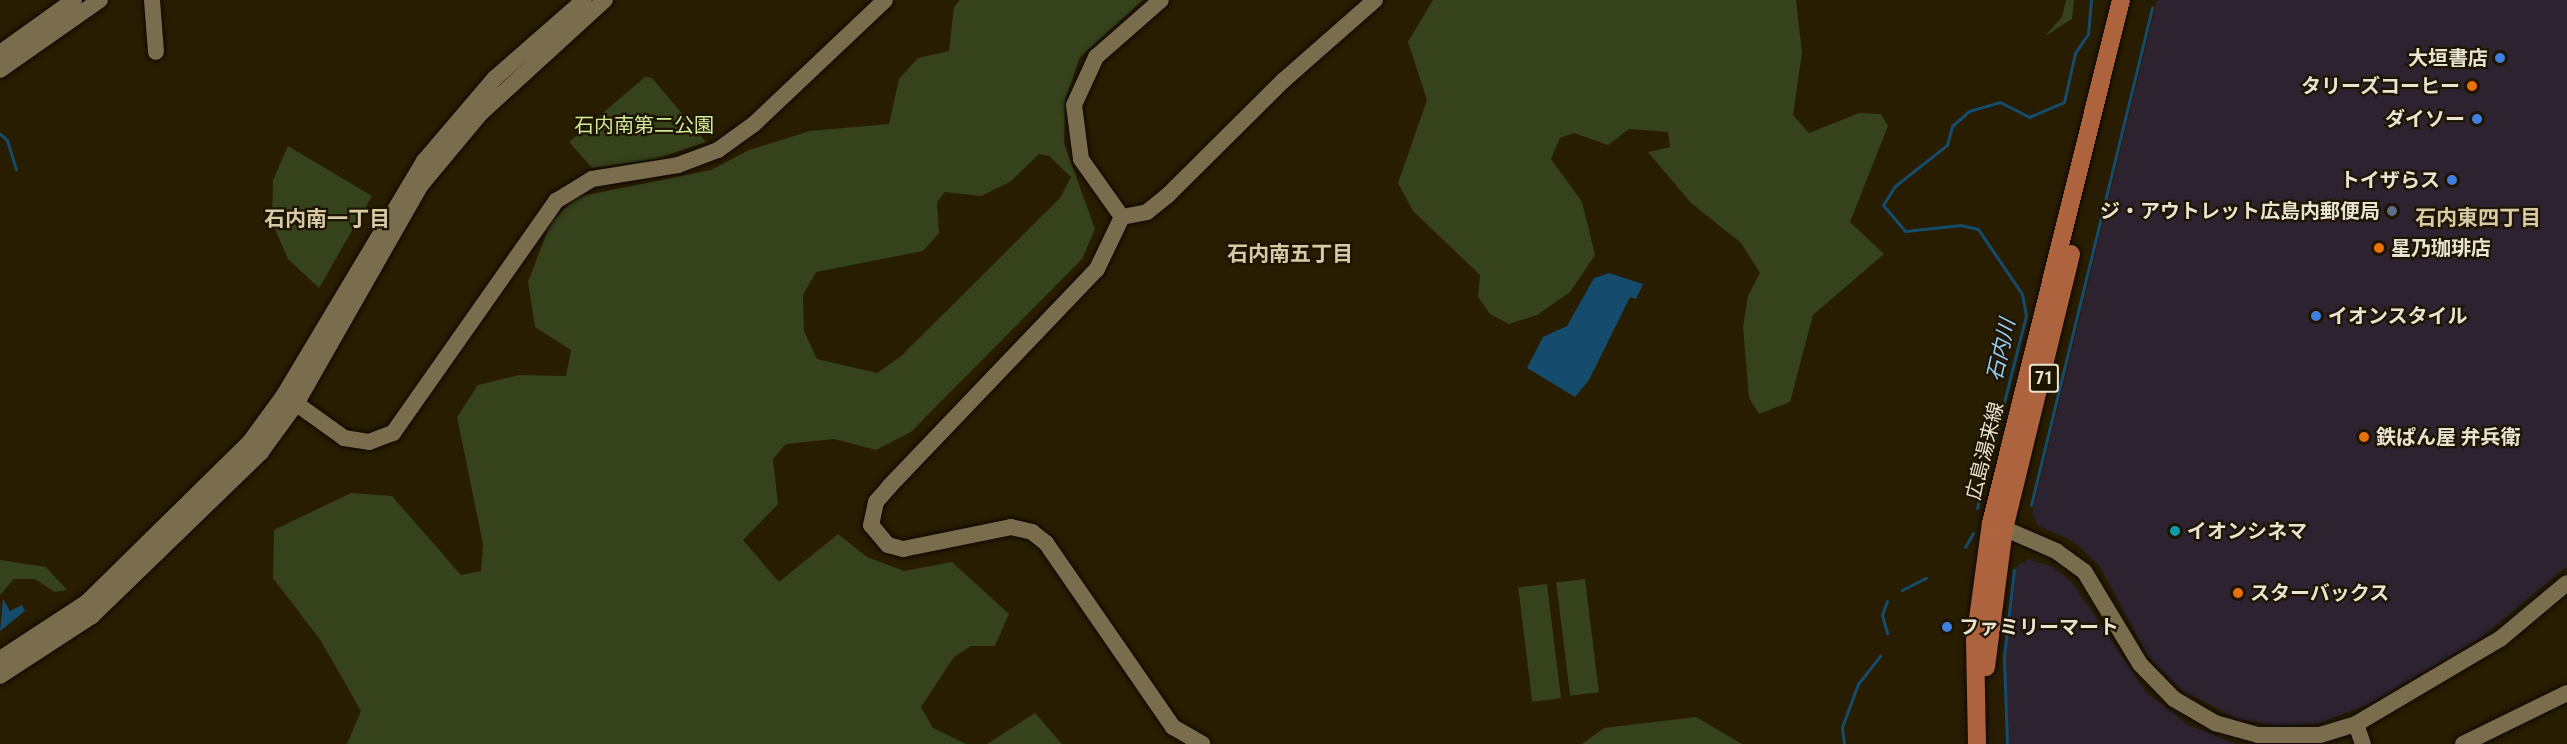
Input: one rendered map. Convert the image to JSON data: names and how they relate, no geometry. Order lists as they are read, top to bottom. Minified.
{"streets":{"main road":["71","広島湯来線"]},"districts":["石内東四丁目","石内南一丁目","石内南五丁目"],"water":["石内川"],"parks":["石内南第二公園"],"places":["大垣書店","タリーズコーヒー","ダイソー","トイザらス","ジ・アウトレット広島内郵便局","星乃珈琲店","イオンスタイル","鉄ぱん屋 弁兵衛","イオンシネマ","スターバックス","ファミリーマート"]}
